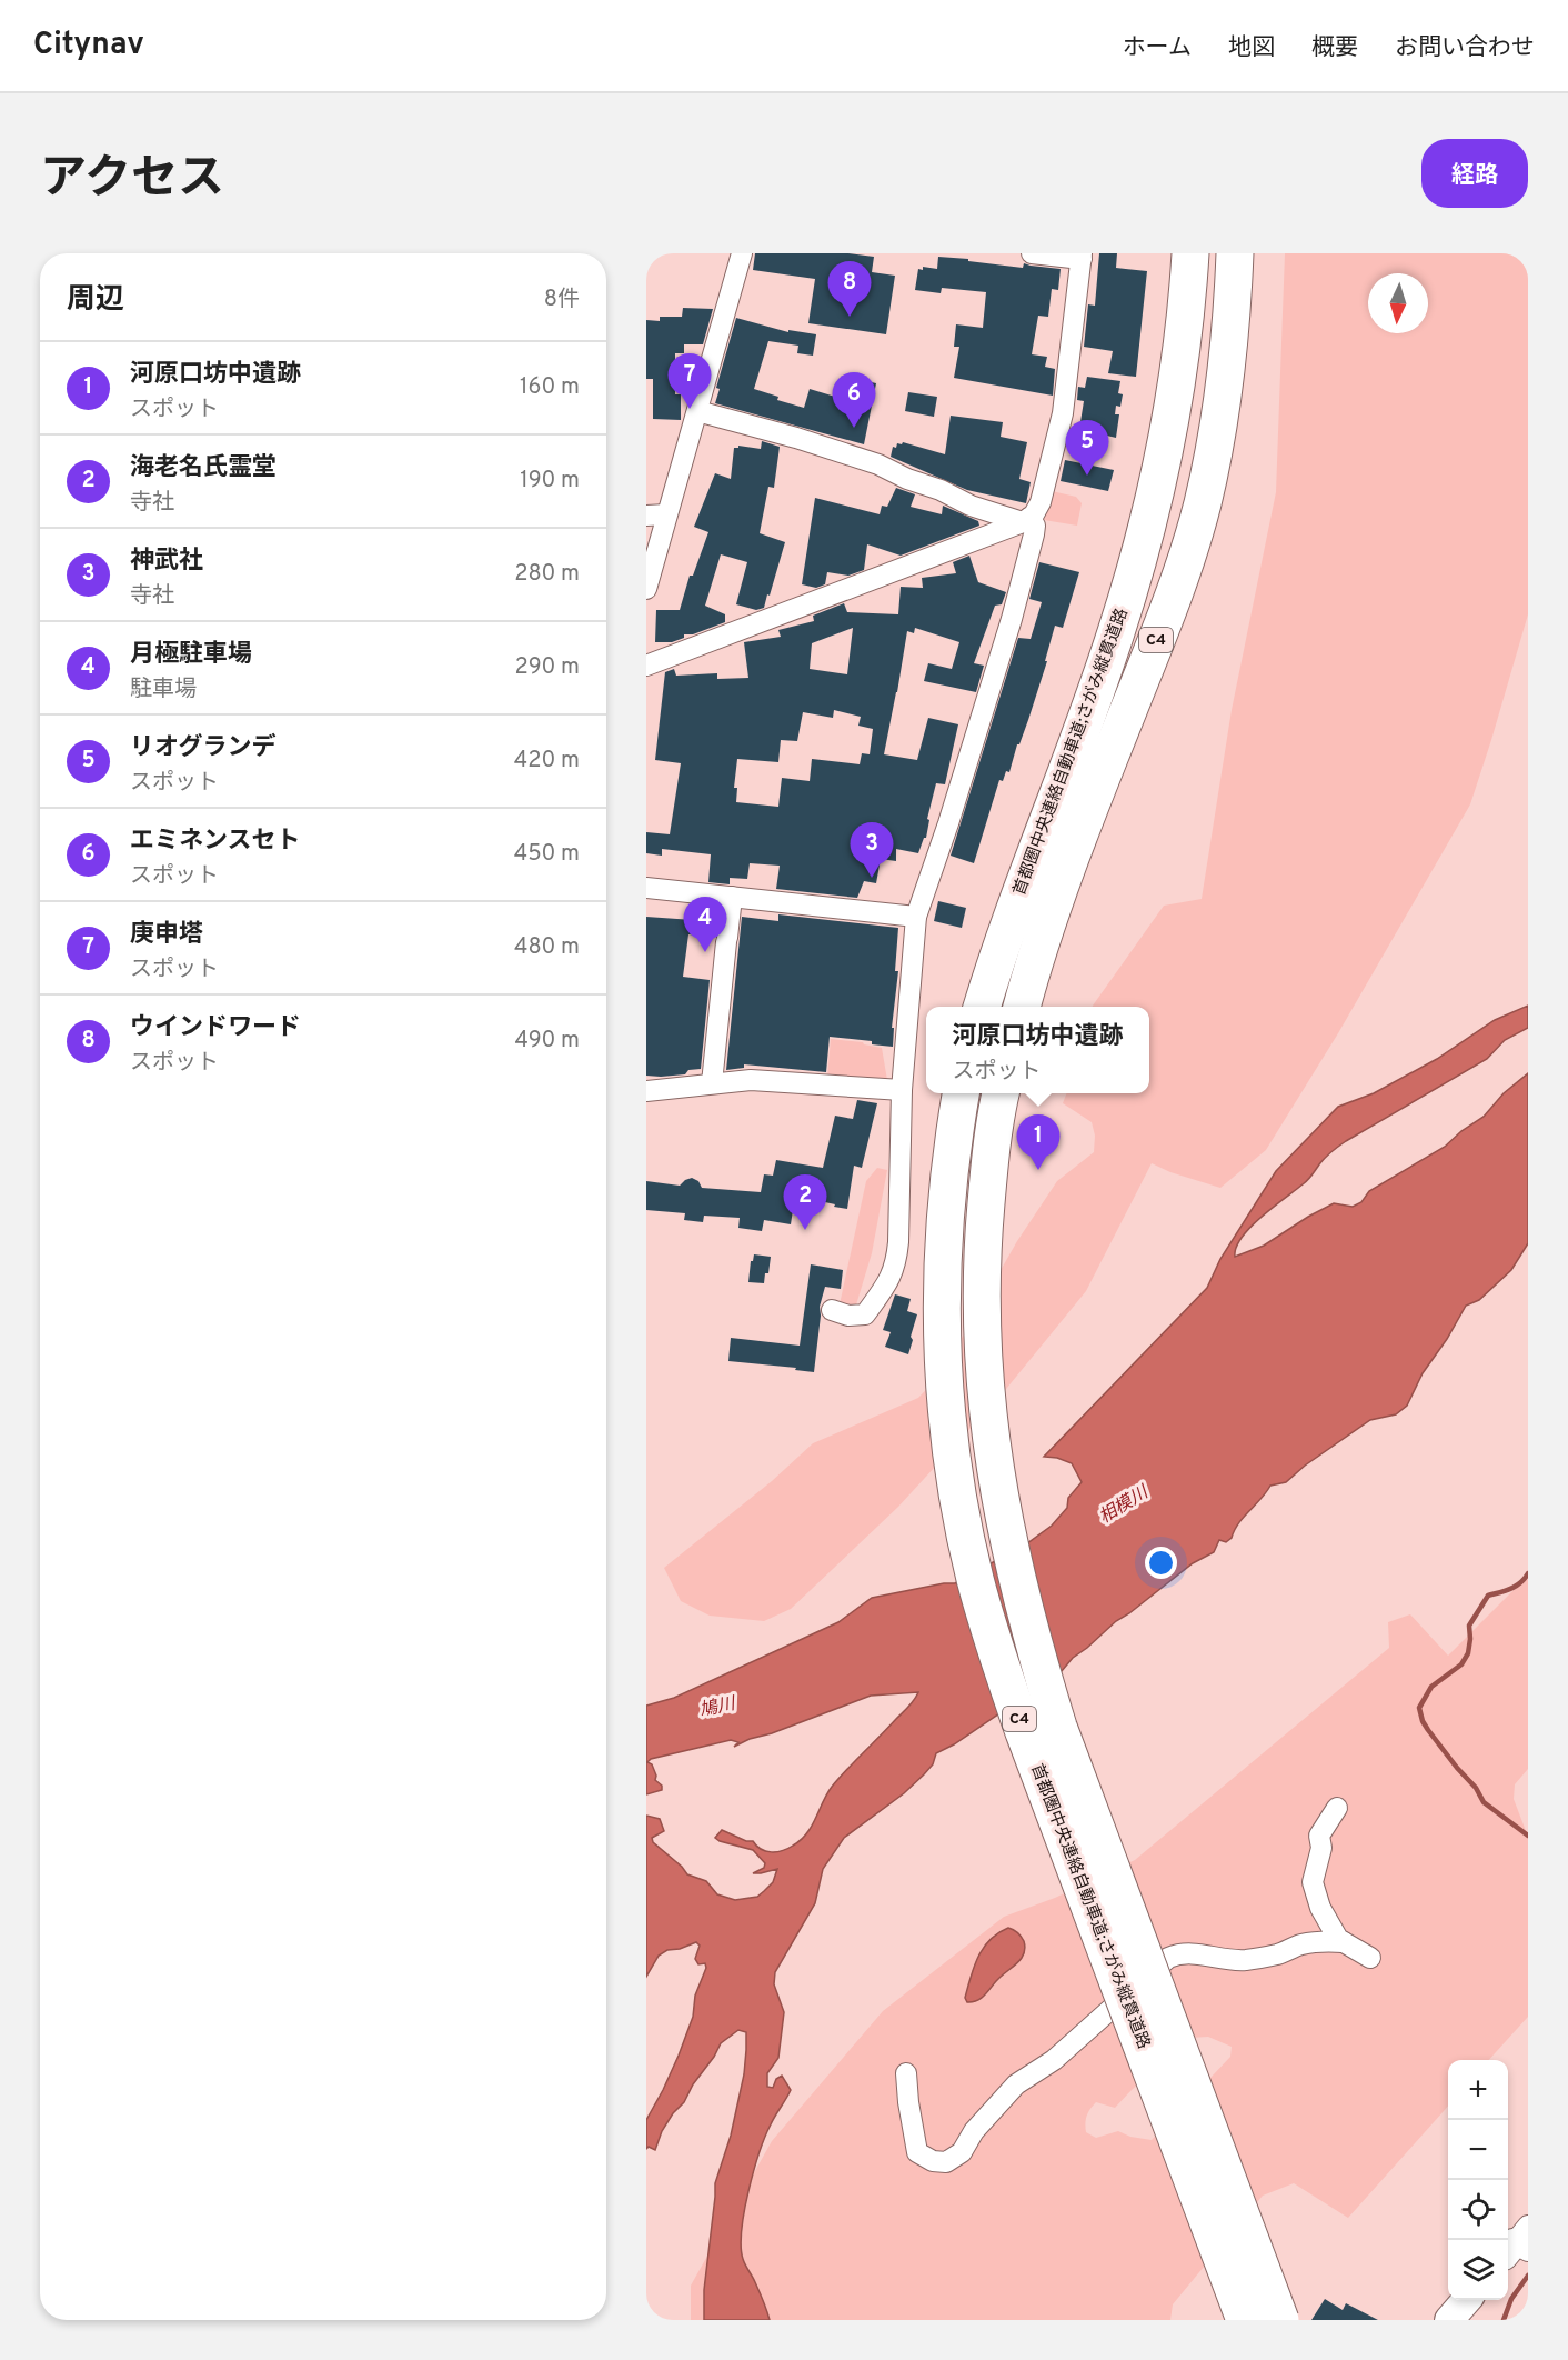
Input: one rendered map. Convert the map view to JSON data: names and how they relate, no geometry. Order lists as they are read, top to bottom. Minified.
{"streets":{"highway":["C4","首都圏中央連絡自動車道;さがみ縦貫道路"]},"water":["相模川","鳩川"],"north":"bottom","page":{"header":"Citynav","nav":["ホーム","地図","概要","お問い合わせ"],"title":"アクセス","buttons":"経路","heading":["周辺","8件"],"pins":["8","7","6","5","3","4","1","2"],"list":[{"mark":"1","name":"河原口坊中遺跡","note":"スポット","value":"160 m"},{"mark":"2","name":"海老名氏霊堂","note":"寺社","value":"190 m"},{"mark":"3","name":"神武社","note":"寺社","value":"280 m"},{"mark":"4","name":"月極駐車場","note":"駐車場","value":"290 m"},{"mark":"5","name":"リオグランデ","note":"スポット","value":"420 m"},{"mark":"6","name":"エミネンスセト","note":"スポット","value":"450 m"},{"mark":"7","name":"庚申塔","note":"スポット","value":"480 m"},{"mark":"8","name":"ウインドワード","note":"スポット","value":"490 m"}],"popup":["河原口坊中遺跡","スポット"],"map_buttons":["+","−"]}}
